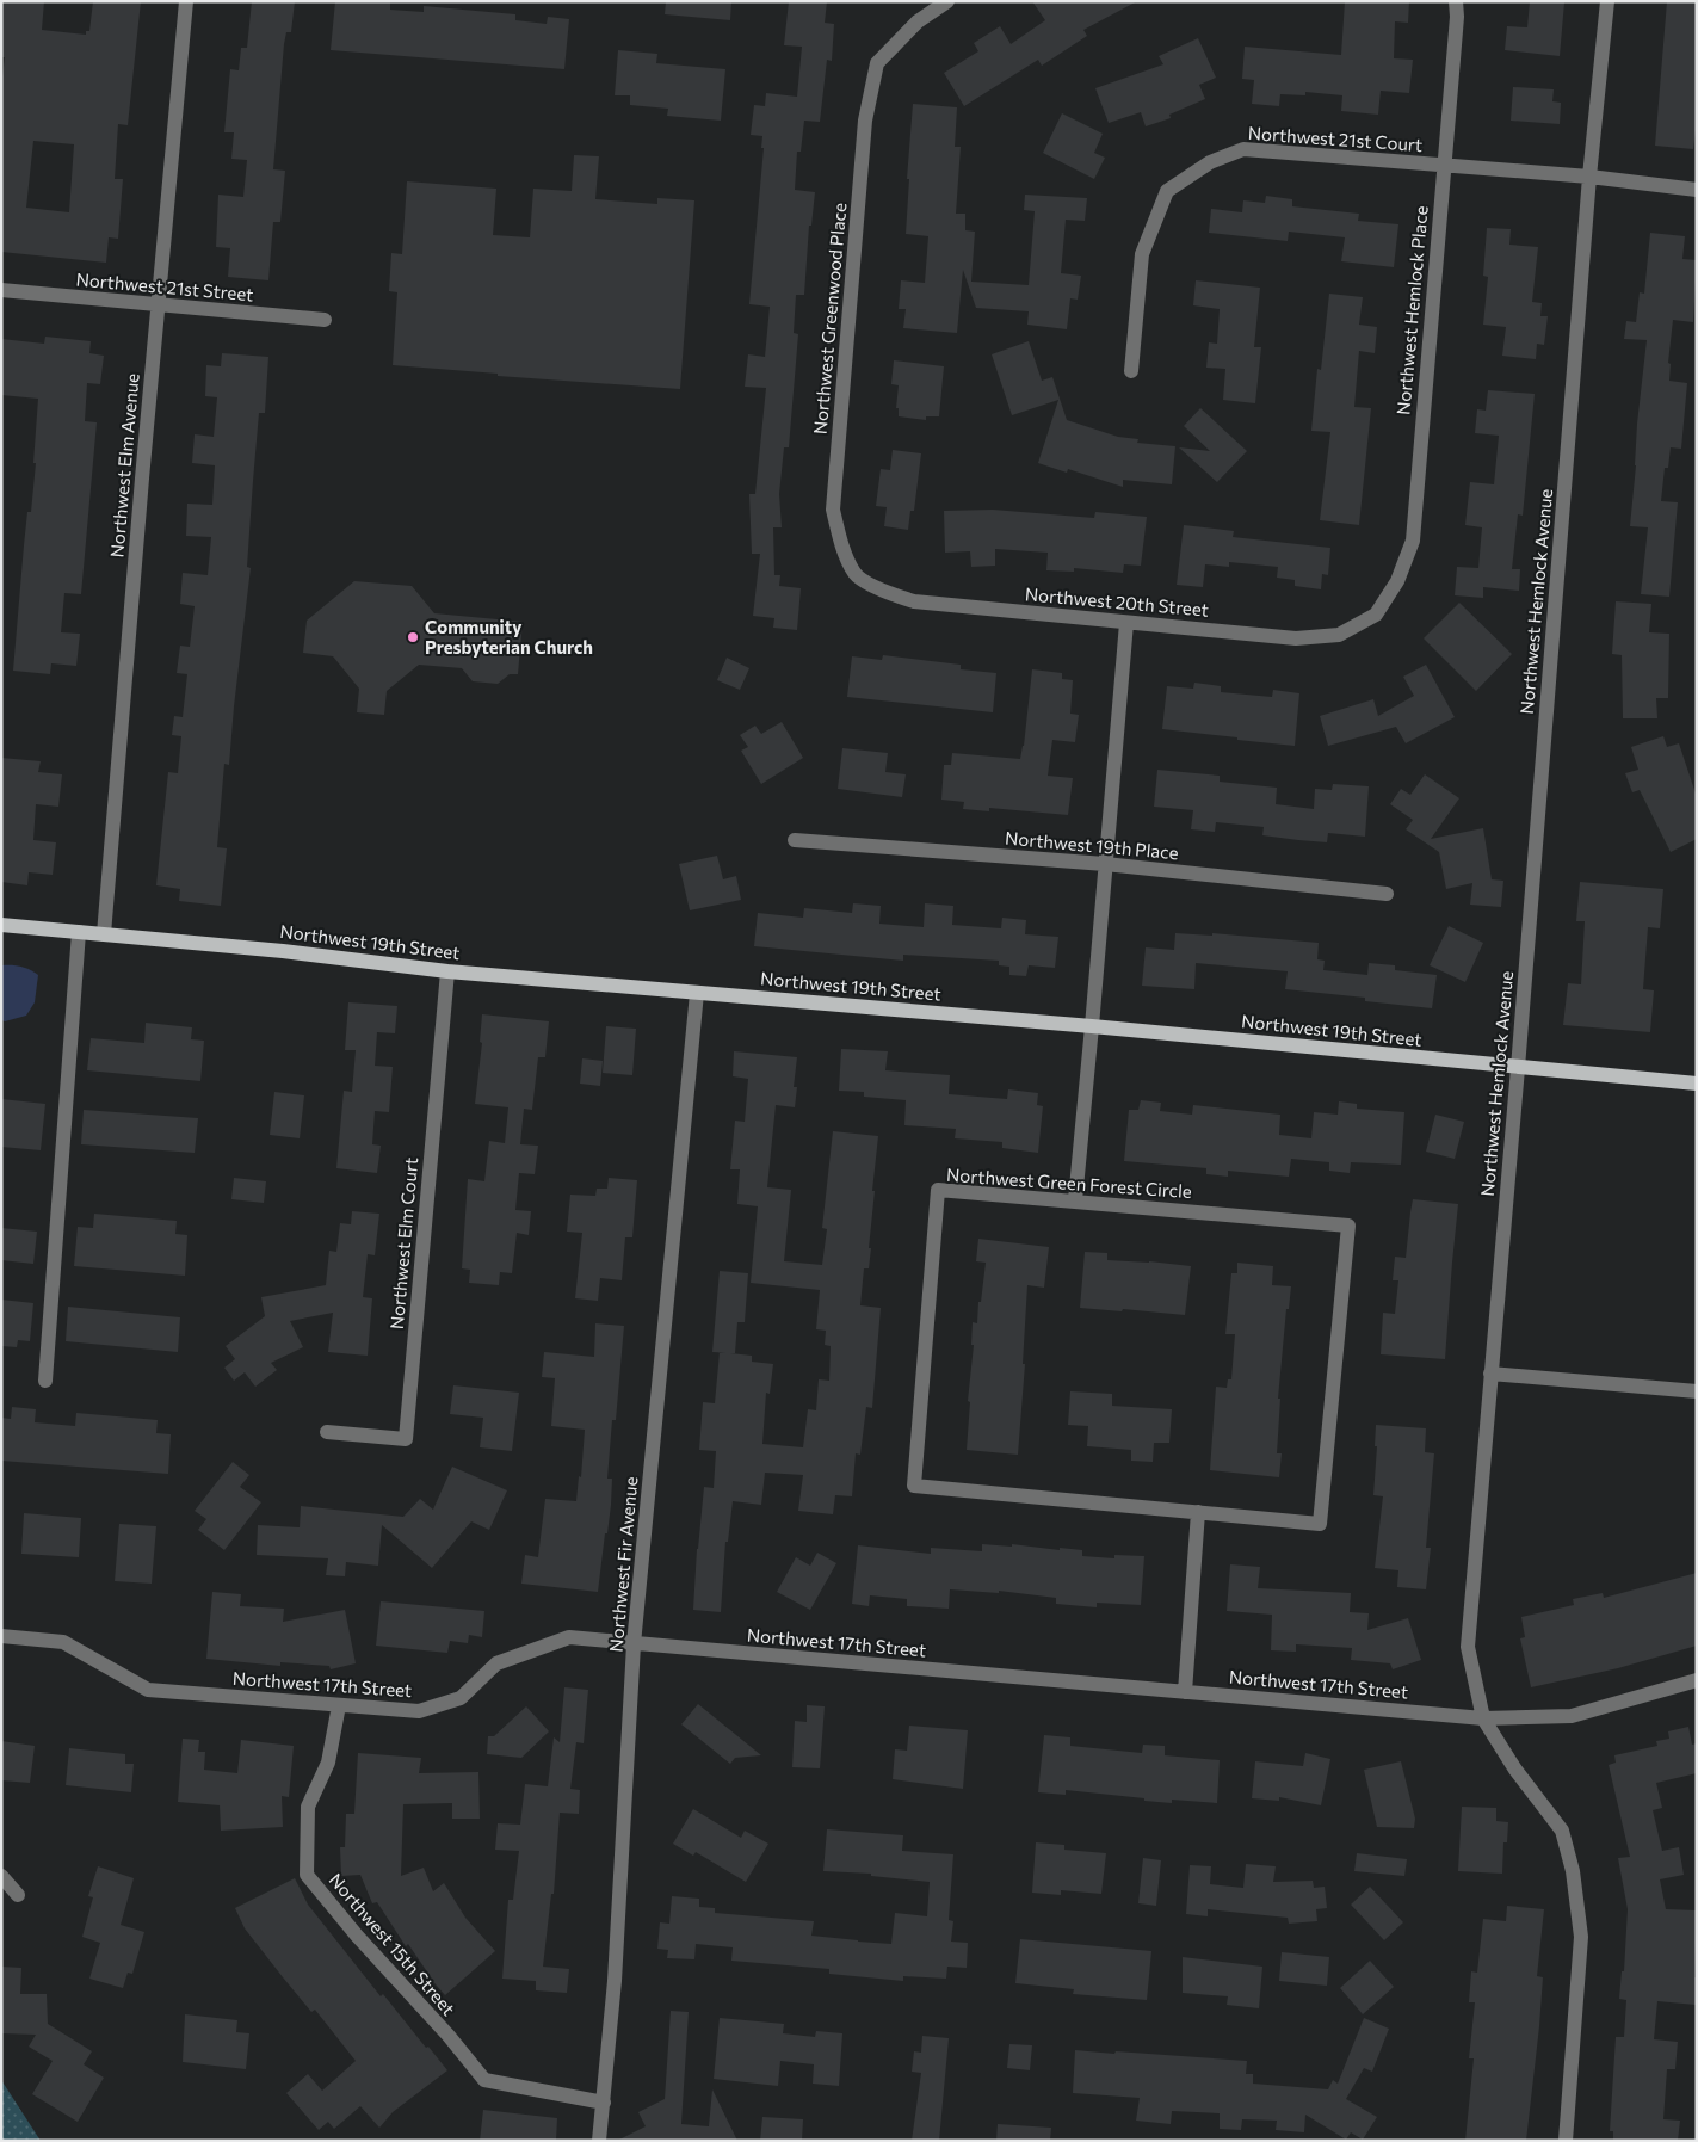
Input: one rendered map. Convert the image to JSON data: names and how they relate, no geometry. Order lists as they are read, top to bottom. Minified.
{"streets":{"main road":["Northwest 19th Street"],"street":["Northwest 21st Court","Northwest 21st Street","Northwest Hemlock Place","Northwest Greenwood Place","Northwest Elm Avenue","Northwest 20th Street","Northwest Hemlock Avenue","Northwest 19th Place","Northwest Green Forest Circle","Northwest Elm Court","Northwest Fir Avenue","Northwest 17th Street","Northwest 15th Street"]},"crossings":[["Northwest 21st Court","Northwest Hemlock Place"],["Northwest 21st Court","Northwest Hemlock Avenue"],["Northwest 21st Street","Northwest Elm Avenue"],["Northwest Hemlock Place","Northwest 20th Street"],["Northwest Greenwood Place","Northwest 20th Street"],["Northwest Elm Avenue","Northwest 19th Street"],["Northwest Hemlock Avenue","Northwest 19th Street"],["Northwest Hemlock Avenue","Northwest 17th Street"],["Northwest 19th Street","Northwest Elm Court"],["Northwest 19th Street","Northwest Fir Avenue"],["Northwest Fir Avenue","Northwest 17th Street"],["Northwest Fir Avenue","Northwest 15th Street"],["Northwest 17th Street","Northwest 15th Street"]],"places":["Community Presbyterian Church"]}
